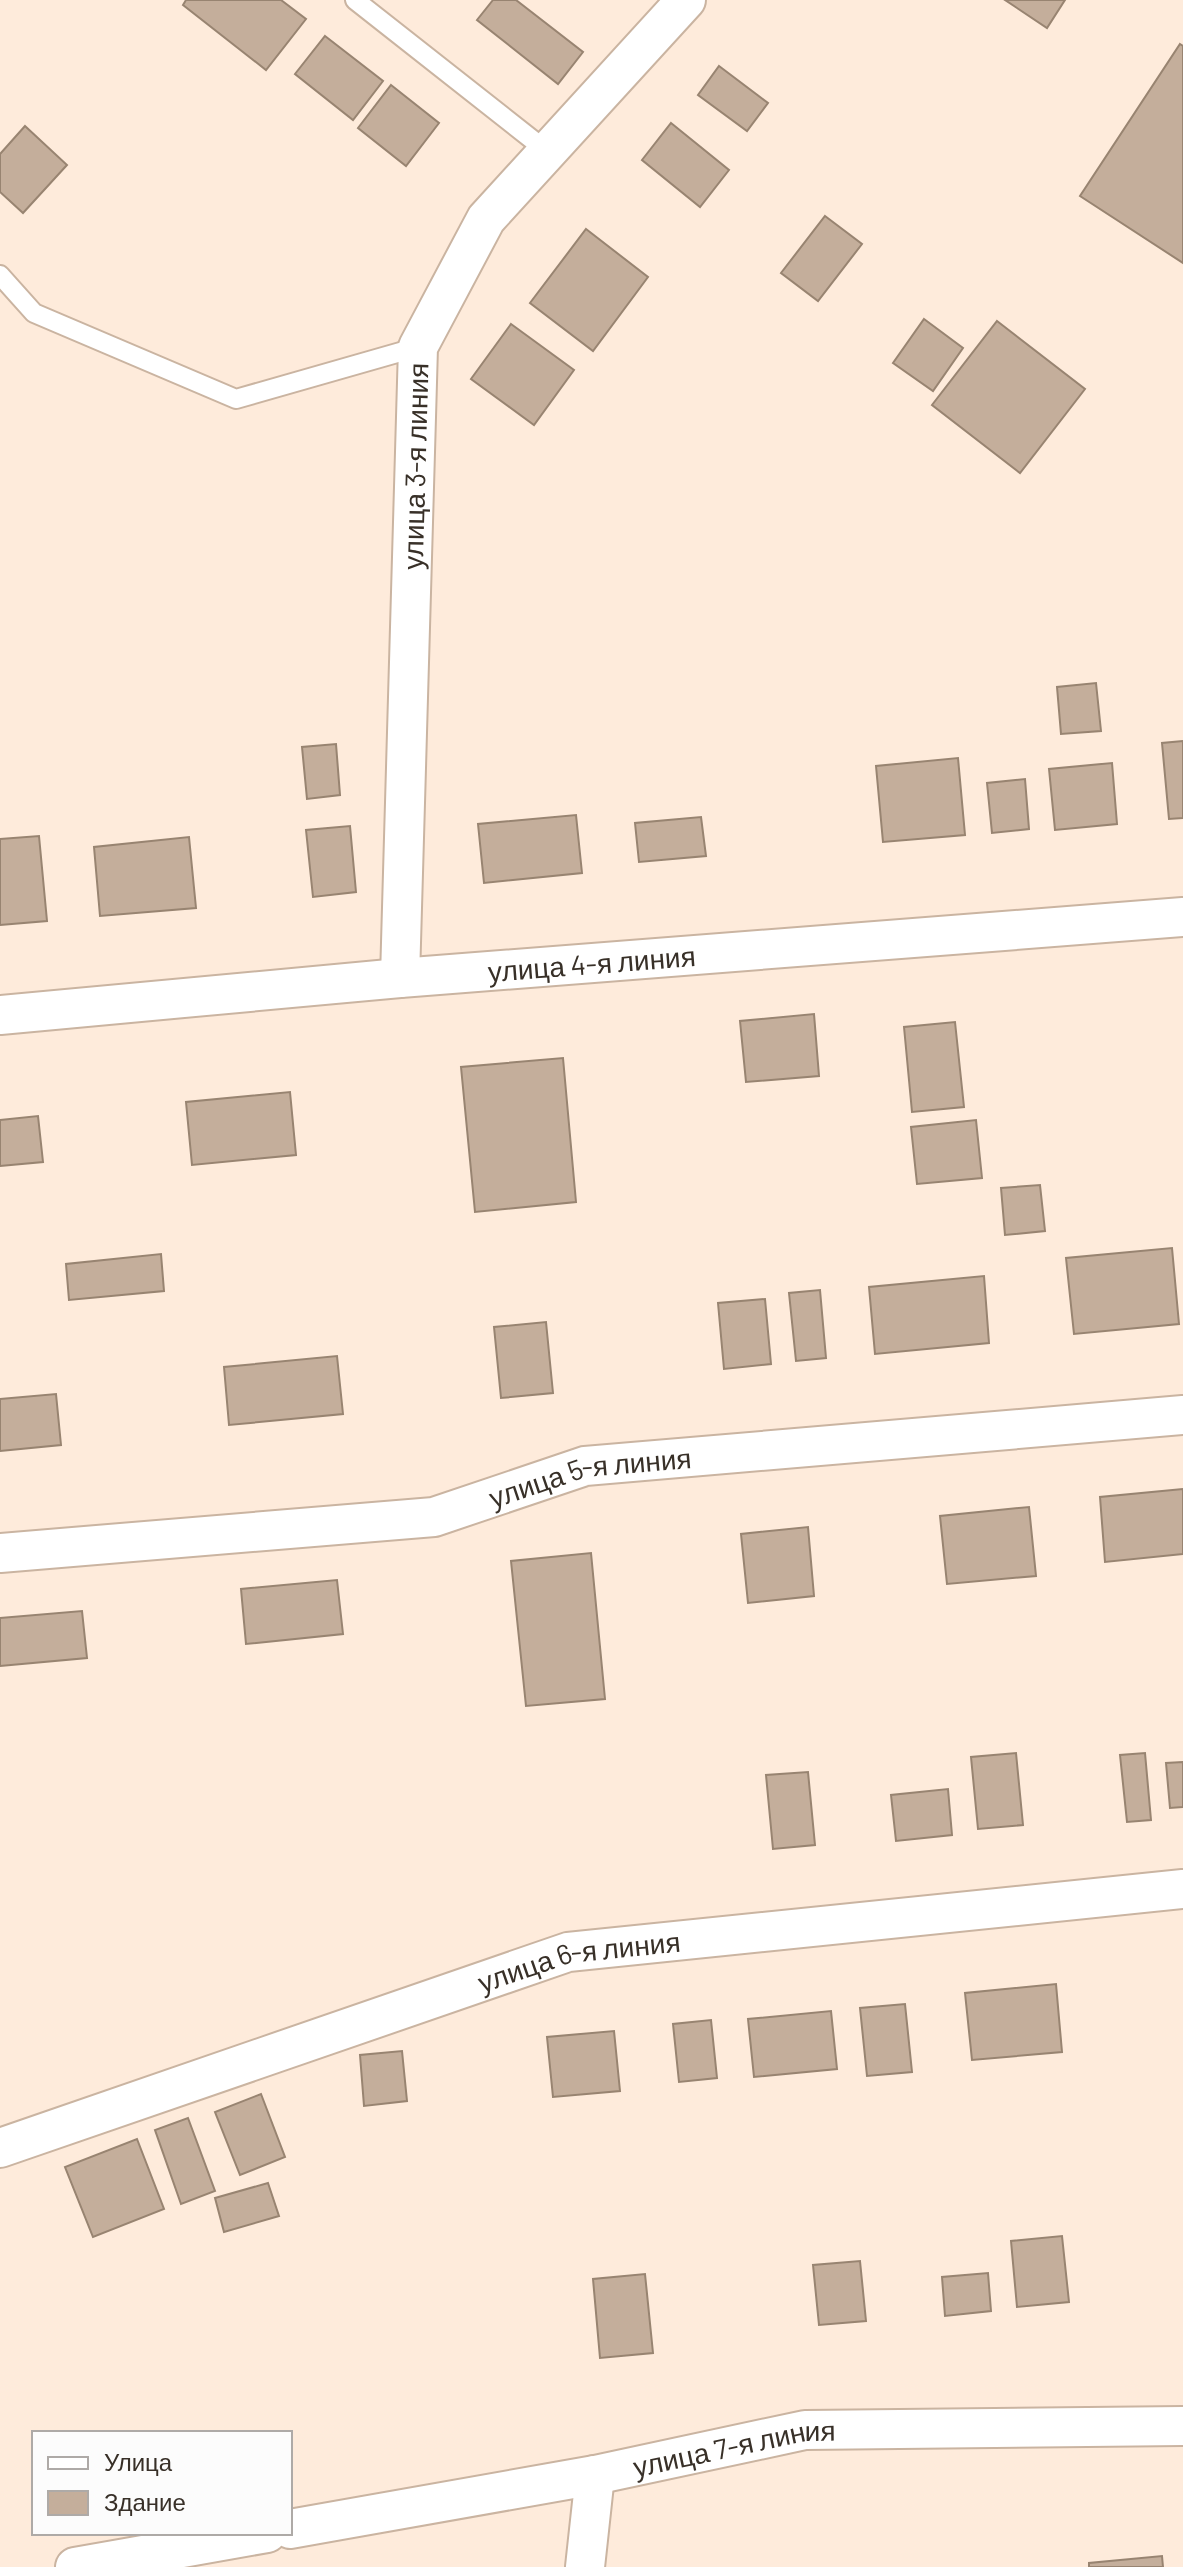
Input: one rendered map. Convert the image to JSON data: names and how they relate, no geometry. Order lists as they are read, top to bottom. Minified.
{"streets":{"street":["улица 3-я линия","улица 4-я линия","улица 5-я линия","улица 6-я линия","улица 7-я линия"]},"crossings":[["улица 3-я линия","улица 4-я линия"]],"legend":["Улица","Здание"]}
